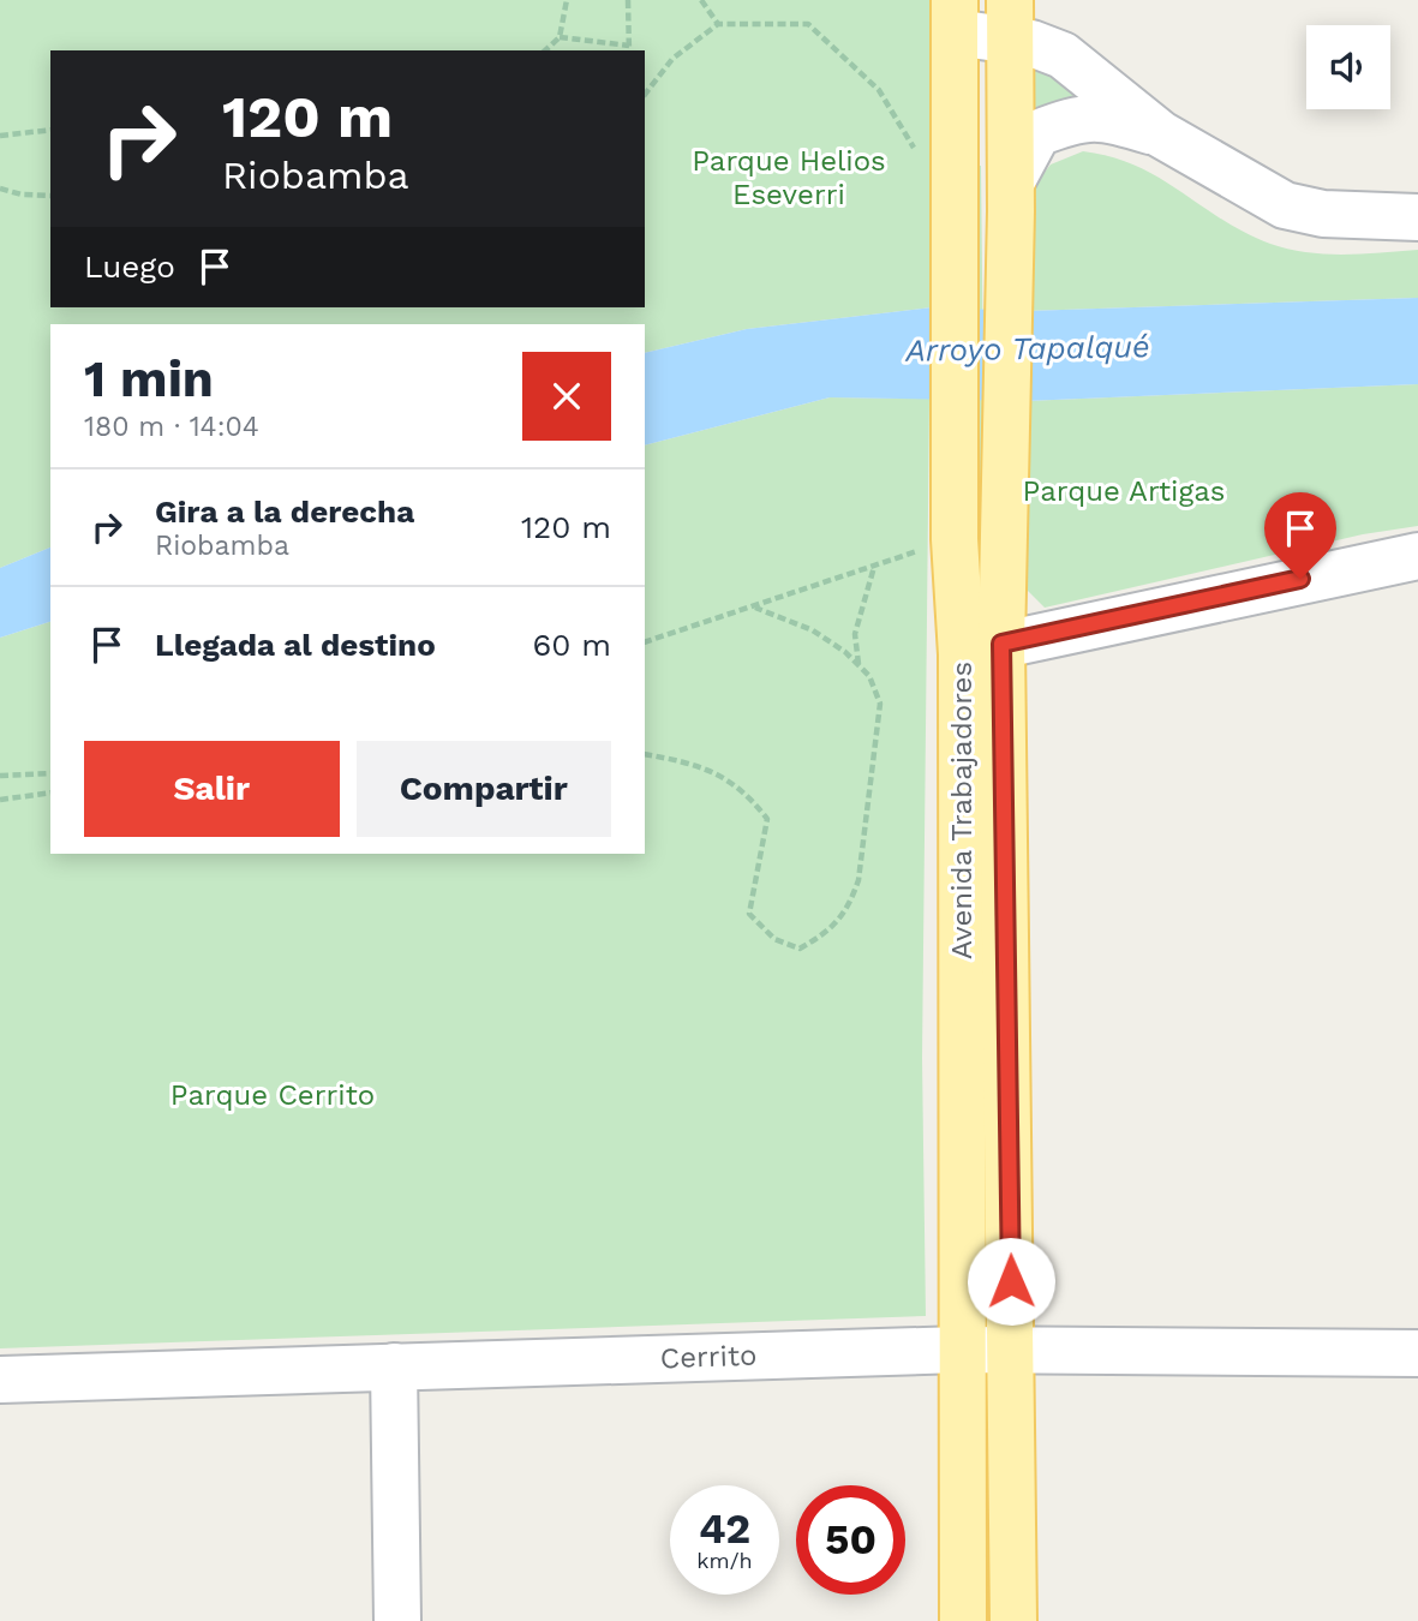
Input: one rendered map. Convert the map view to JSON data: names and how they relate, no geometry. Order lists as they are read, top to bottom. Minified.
{"streets":{"main road":["Avenida Trabajadores"],"street":["Cerrito"]},"crossings":[["Avenida Trabajadores","Cerrito"]],"water":["Arroyo Tapalqué"],"parks":["Parque Helios Eseverri","Parque Artigas","Parque Cerrito"],"page":{"turn":["120 m","Riobamba"],"then":"Luego","heading":["1 min","180 m · 14:04"],"list":[{"name":"Gira a la derecha","note":"Riobamba","value":"120 m"},{"name":"Llegada al destino","value":"60 m"}],"buttons":["Salir","Compartir"],"speed":"42 km/h","limit":"50"}}
